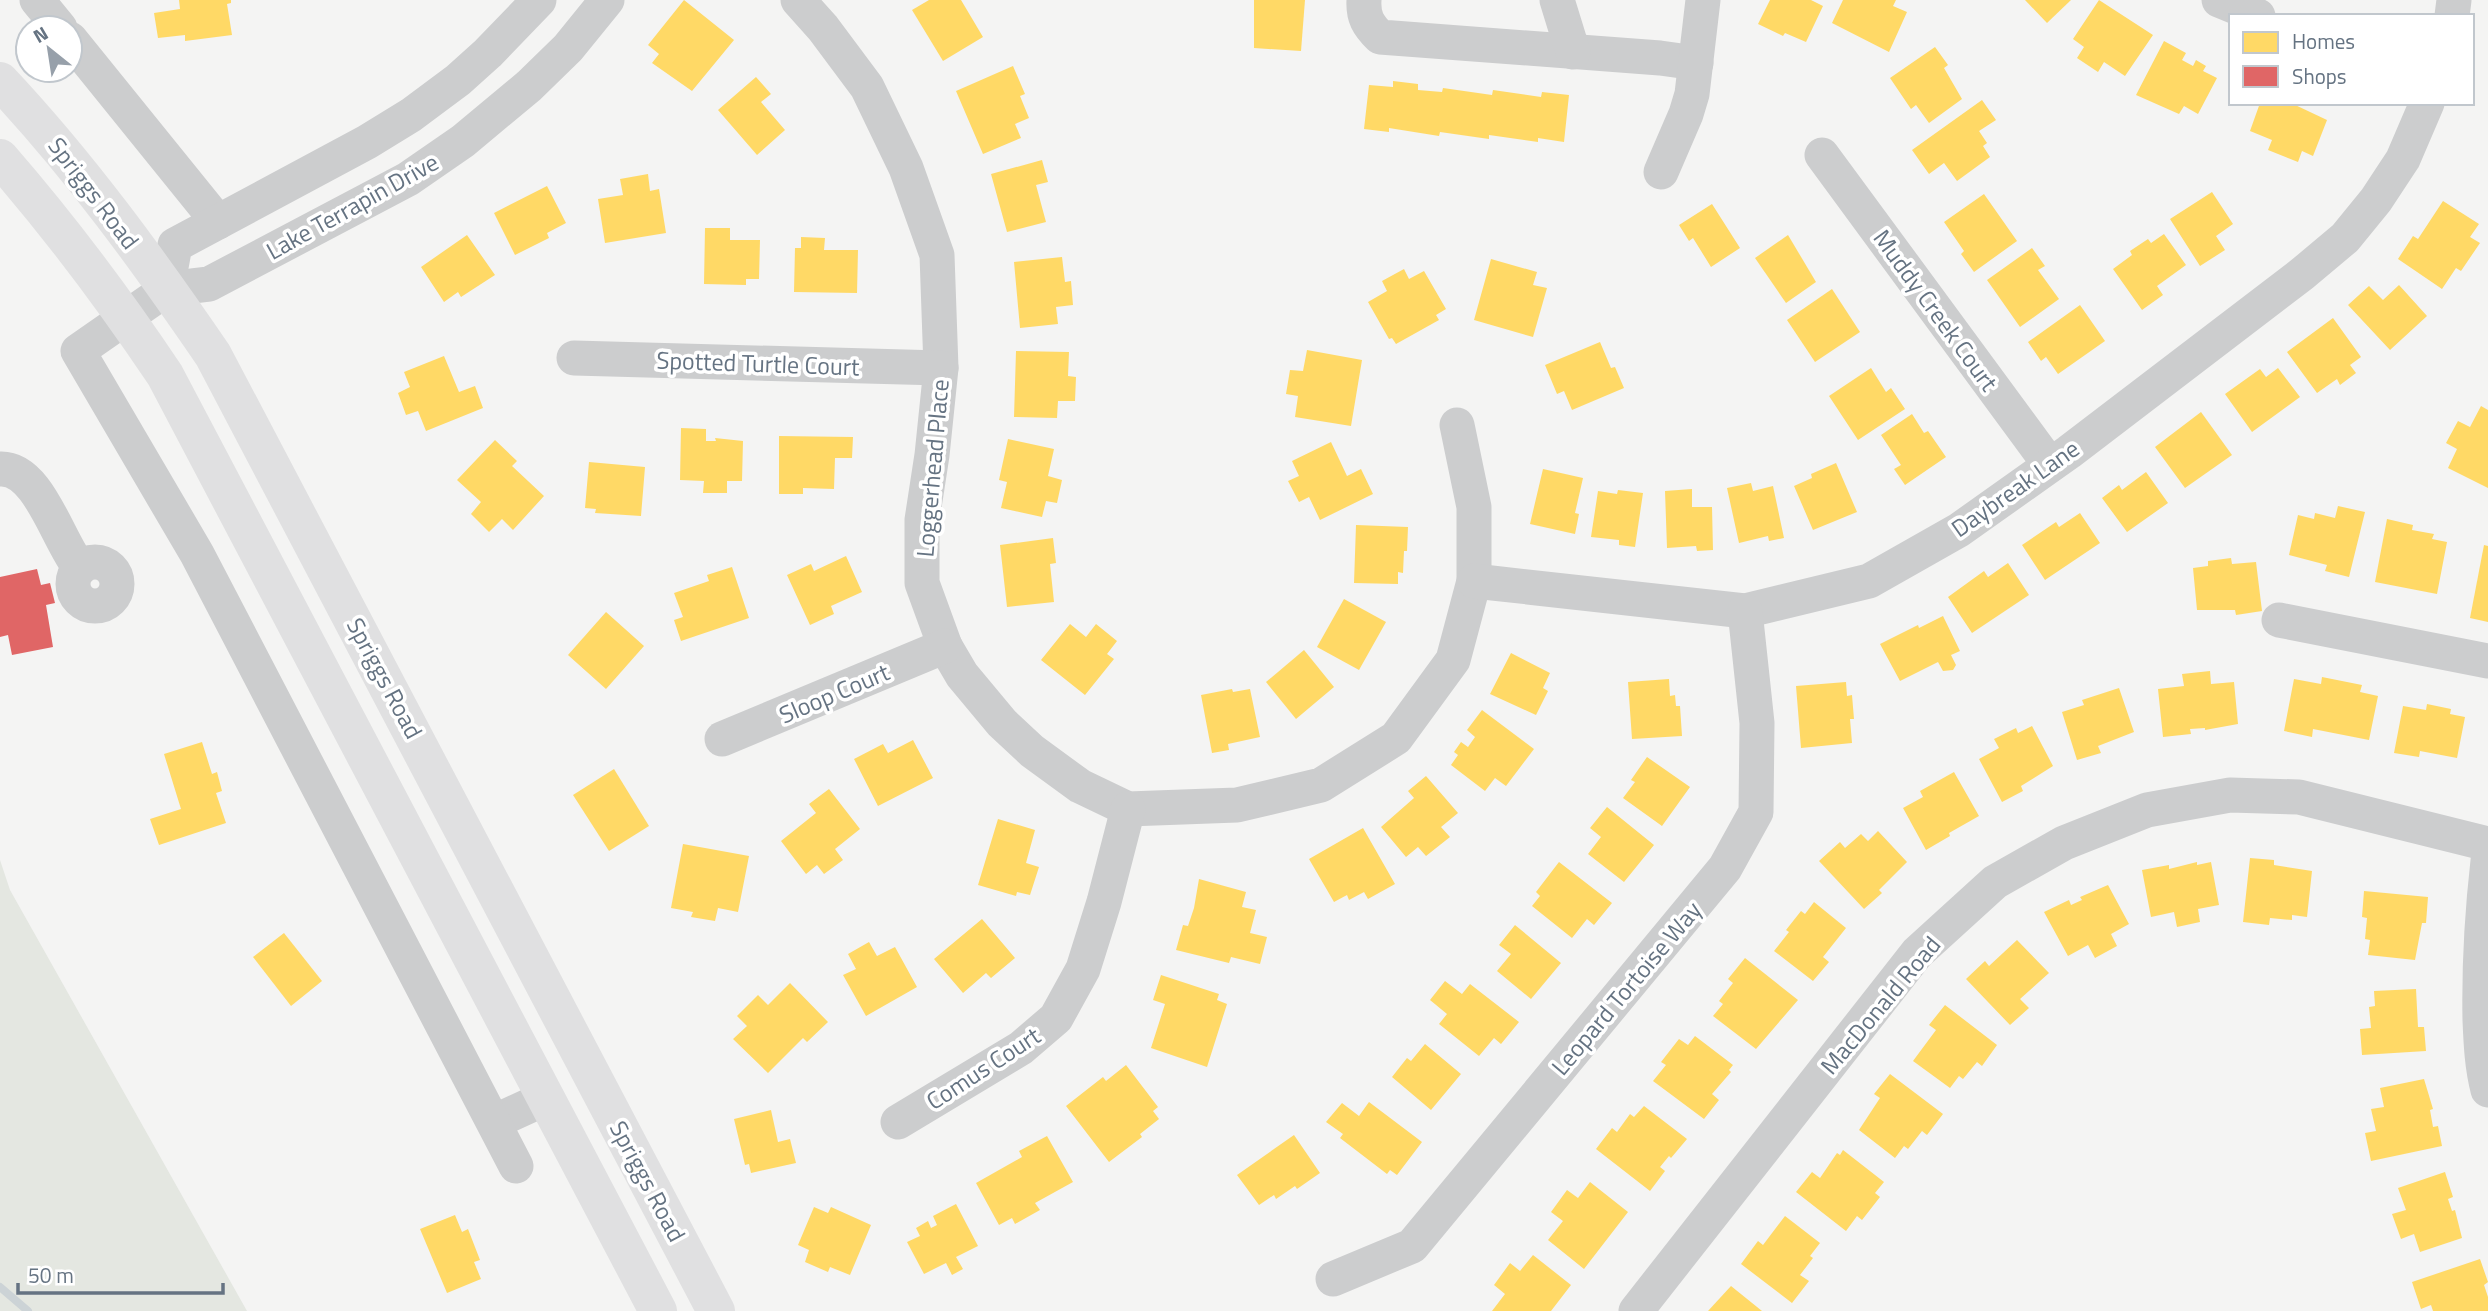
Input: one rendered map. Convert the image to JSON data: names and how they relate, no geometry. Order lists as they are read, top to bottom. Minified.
{"streets":{"main road":["Spriggs Road"],"street":["Lake Terrapin Drive","Muddy Creek Court","Spotted Turtle Court","Loggerhead Place","Daybreak Lane","Sloop Court","Leopard Tortoise Way","MacDonald Road","Comus Court"]},"crossings":[["Spriggs Road","Lake Terrapin Drive"],["Muddy Creek Court","Daybreak Lane"],["Spotted Turtle Court","Loggerhead Place"],["Loggerhead Place","Daybreak Lane"],["Loggerhead Place","Sloop Court"],["Loggerhead Place","Comus Court"],["Daybreak Lane","Leopard Tortoise Way"]],"legend":["Homes","Shops"],"scale_bar":"50 m","north":"top left"}
